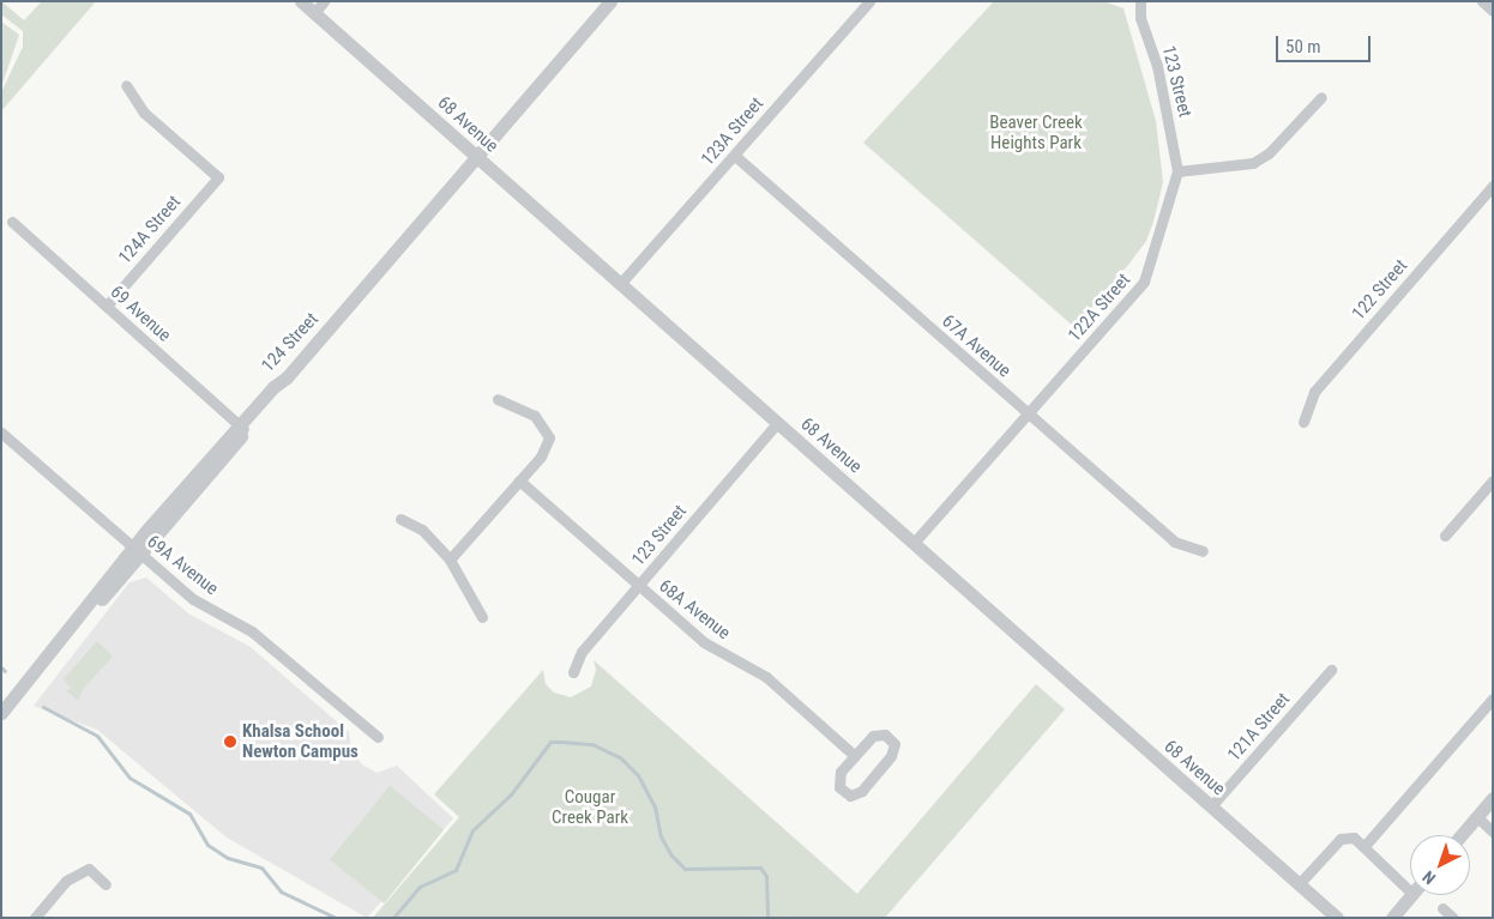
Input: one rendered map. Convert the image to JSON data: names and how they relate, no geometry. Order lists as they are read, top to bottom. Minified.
{"streets":{"street":["123 Street","68 Avenue","123A Street","124A Street","122 Street","122A Street","69 Avenue","124 Street","67A Avenue","69A Avenue","68A Avenue","121A Street"]},"crossings":[["123 Street","68 Avenue"],["123 Street","122A Street"],["123 Street","68A Avenue"],["68 Avenue","123A Street"],["68 Avenue","122A Street"],["68 Avenue","124 Street"],["68 Avenue","121A Street"],["123A Street","67A Avenue"],["124A Street","69 Avenue"],["122A Street","67A Avenue"],["69 Avenue","124 Street"],["124 Street","69A Avenue"]],"parks":["Beaver Creek Heights Park","Cougar Creek Park"],"places":["Khalsa School Newton Campus"],"scale_bar":"50 m","north":"bottom left"}
